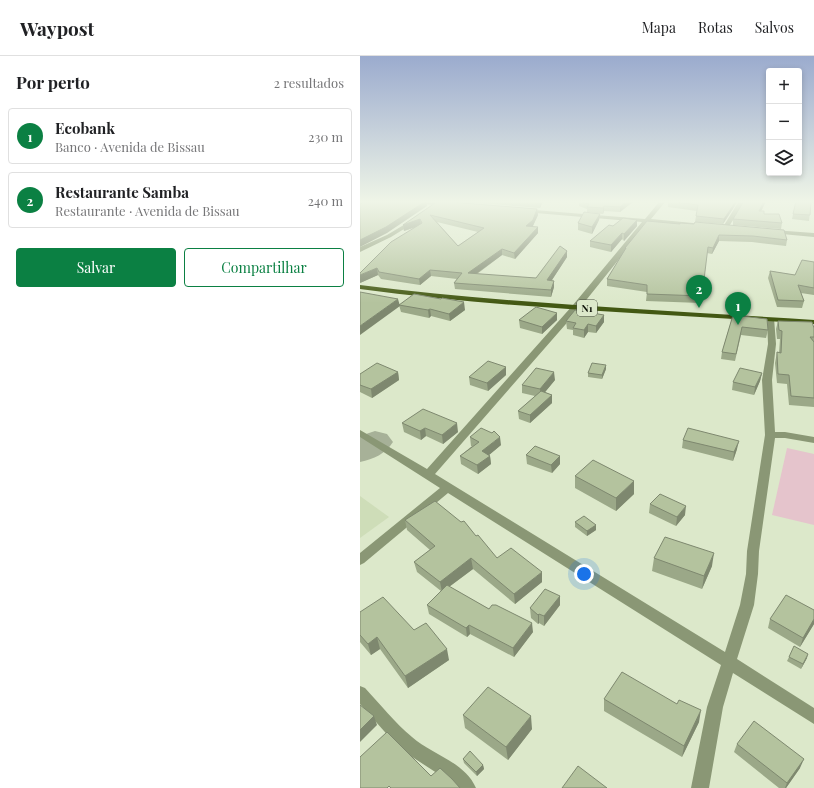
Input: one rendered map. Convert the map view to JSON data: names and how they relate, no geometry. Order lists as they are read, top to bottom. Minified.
{"streets":{"main road":["N1"]},"page":{"header":"Waypost","nav":["Mapa","Rotas","Salvos"],"heading":["Por perto","2 resultados"],"map_buttons":["+","−"],"list":[{"mark":"1","name":"Ecobank","note":"Banco · Avenida de Bissau","value":"230 m"},{"mark":"2","name":"Restaurante Samba","note":"Restaurante · Avenida de Bissau","value":"240 m"}],"buttons":["Salvar","Compartilhar"],"pins":["2","1"]}}
